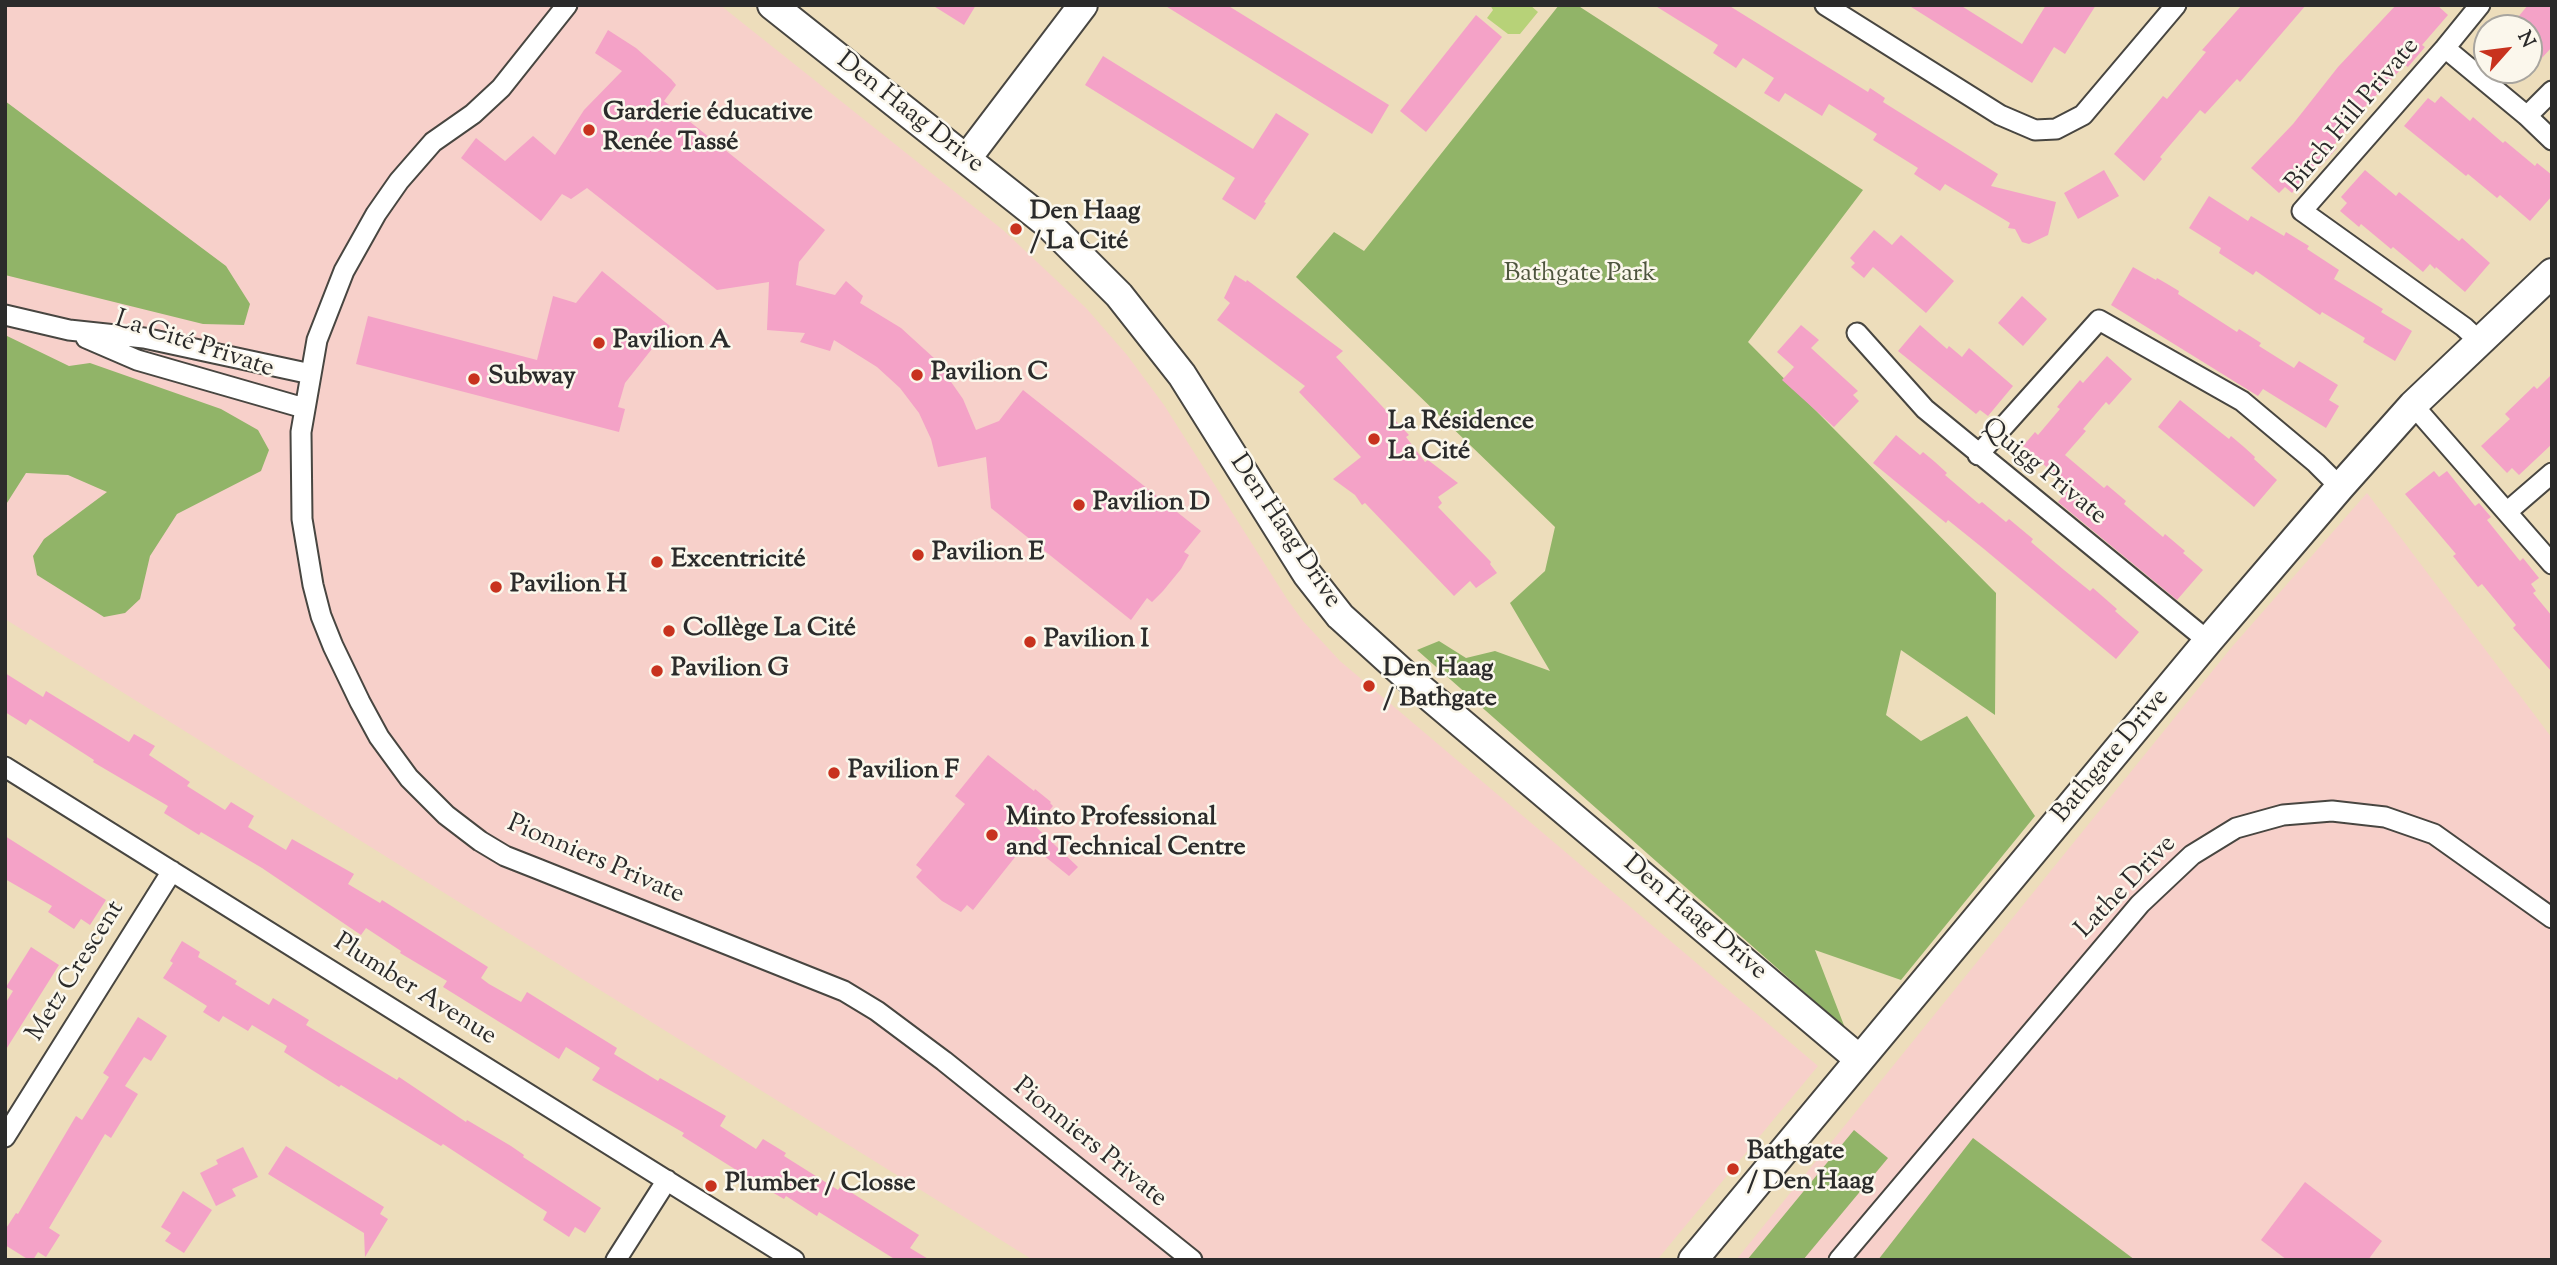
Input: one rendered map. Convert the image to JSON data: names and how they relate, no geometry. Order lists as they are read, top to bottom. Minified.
{"streets":{"street":["Den Haag Drive","Birch Hill Private","La Cité Private","Quigg Private","Bathgate Drive","Pionniers Private","Lathe Drive","Metz Crescent","Plumber Avenue"]},"crossings":[["Den Haag Drive","Bathgate Drive"],["Birch Hill Private","Bathgate Drive"],["La Cité Private","Pionniers Private"],["Quigg Private","Bathgate Drive"],["Metz Crescent","Plumber Avenue"]],"parks":["Bathgate Park"],"places":["Garderie éducative Renée Tassé","Den Haag / La Cité","Pavilion A","Pavilion C","Subway","La Résidence La Cité","Pavilion D","Pavilion E","Excentricité","Pavilion H","Collège La Cité","Pavilion I","Pavilion G","Den Haag / Bathgate","Pavilion F","Minto Professional and Technical Centre","Bathgate / Den Haag","Plumber / Closse"],"north":"top right"}
